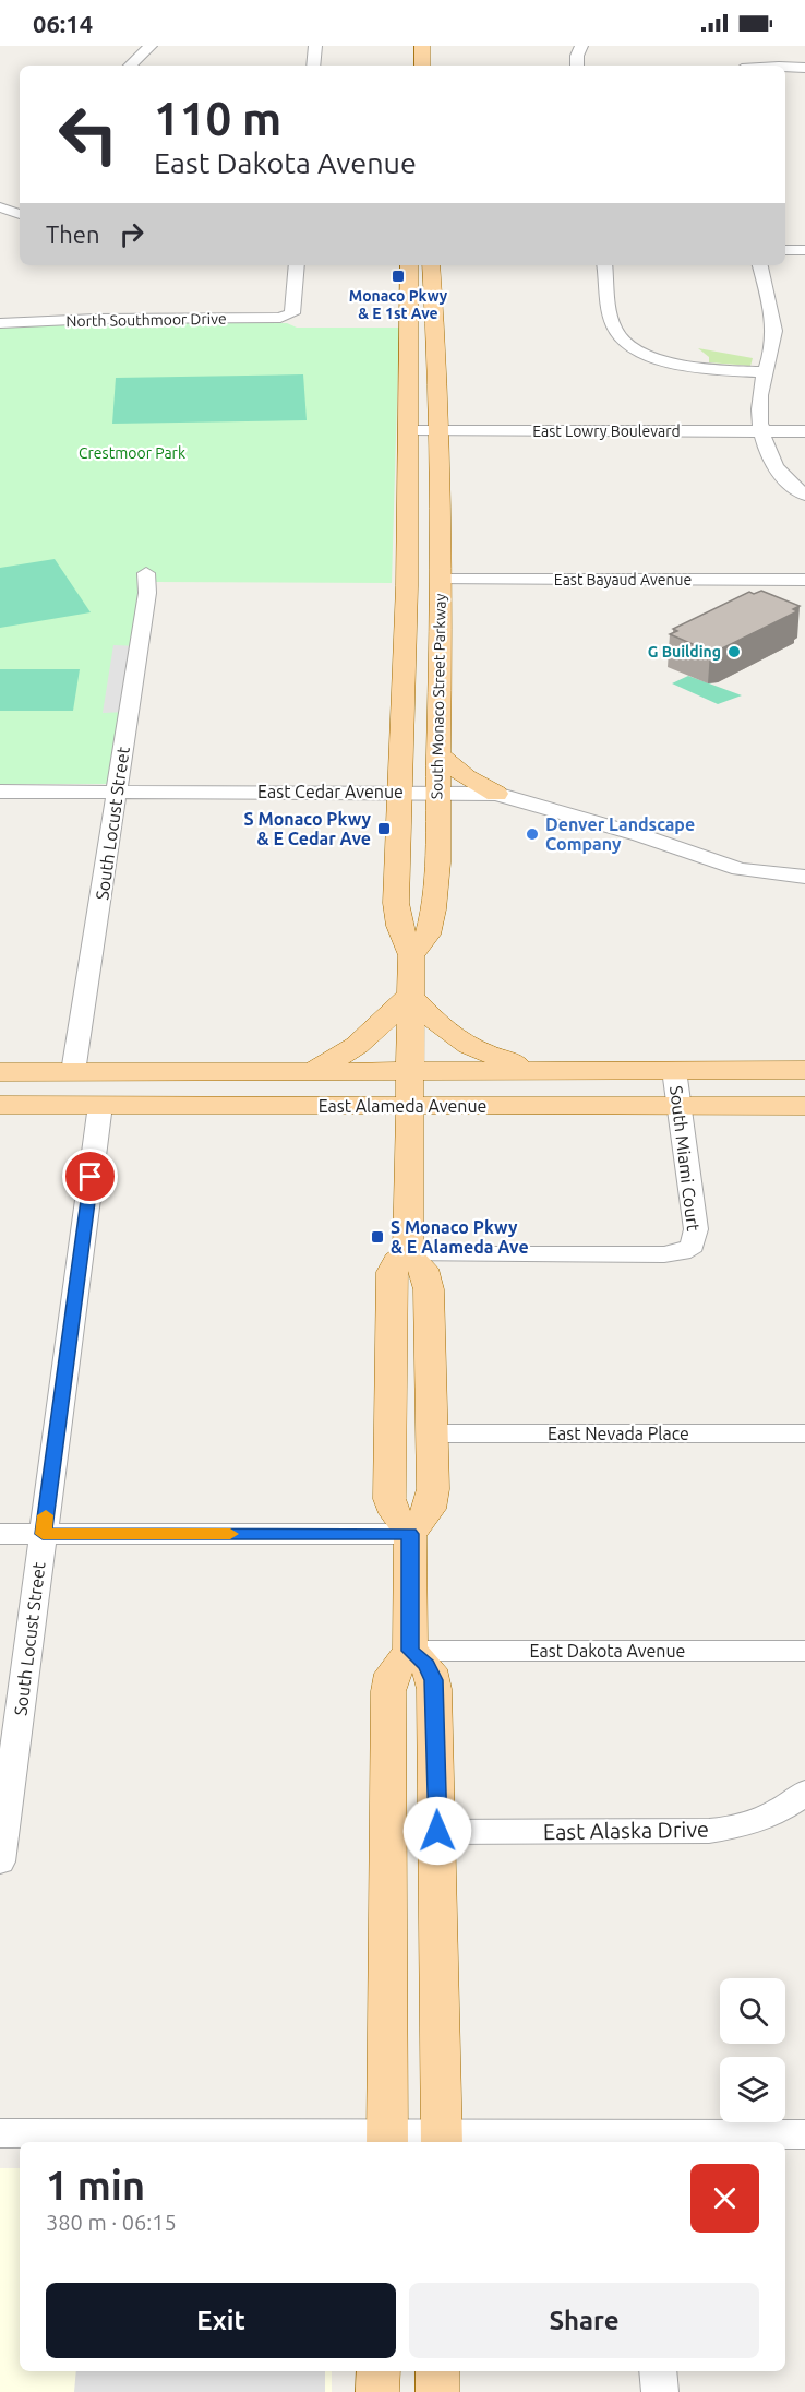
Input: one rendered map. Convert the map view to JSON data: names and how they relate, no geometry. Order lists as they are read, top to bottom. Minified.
{"streets":{"main road":["South Monaco Street Parkway","East Alameda Avenue"],"street":["North Southmoor Drive","East Lowry Boulevard","East Bayaud Avenue","East Cedar Avenue","South Locust Street","South Miami Court","East Nevada Place","East Dakota Avenue","East Alaska Drive"]},"crossings":[["East Lowry Boulevard","South Monaco Street Parkway"],["East Bayaud Avenue","South Monaco Street Parkway"],["South Monaco Street Parkway","East Cedar Avenue"],["South Monaco Street Parkway","East Alameda Avenue"],["South Monaco Street Parkway","South Miami Court"],["East Cedar Avenue","South Locust Street"],["South Locust Street","East Alameda Avenue"],["East Alameda Avenue","South Miami Court"]],"parks":["Crestmoor Park"],"places":{"transit":["Monaco Pkwy & E 1st Ave","S Monaco Pkwy & E Cedar Ave","S Monaco Pkwy & E Alameda Ave"],"other":["G Building","Denver Landscape Company"]},"page":{"status":"06:14","turn":["110 m","East Dakota Avenue"],"then":"Then","heading":["1 min","380 m · 06:15"],"buttons":["Exit","Share"]}}
